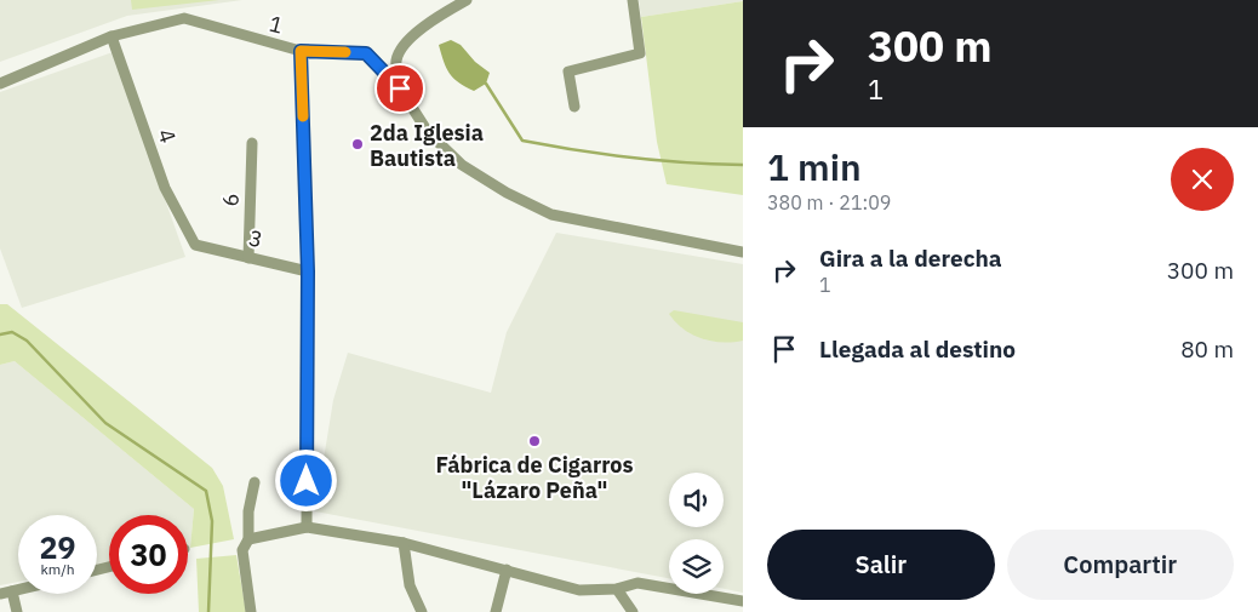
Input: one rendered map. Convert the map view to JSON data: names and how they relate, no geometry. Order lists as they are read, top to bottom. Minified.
{"streets":{"street":["1","4","6","3"]},"crossings":[["1","4"],["4","3"],["6","3"]],"places":["2da Iglesia Bautista","Fábrica de Cigarros \"Lázaro Peña\""],"page":{"turn":["300 m","1"],"heading":["1 min","380 m · 21:09"],"list":[{"name":"Gira a la derecha","note":"1","value":"300 m"},{"name":"Llegada al destino","value":"80 m"}],"speed":"29 km/h","limit":"30","buttons":["Salir","Compartir"]}}
